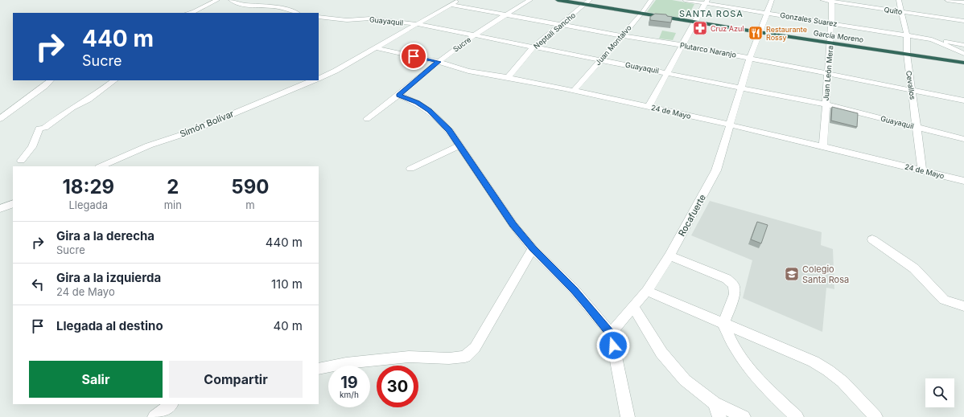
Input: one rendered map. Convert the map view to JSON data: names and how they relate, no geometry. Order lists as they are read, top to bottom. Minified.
{"streets":{"highway":["García Moreno"],"street":["Quito","Gonzales Suarez","Guayaquil","Neptali Sancho","Sucre","Juan Montalvo","Plutarco Naranjo","Juan León Mera","Cevallos","24 de Mayo","Simón Bolívar","Rocafuerte"]},"crossings":[["Quito","Juan León Mera"],["Quito","Cevallos"],["Gonzales Suarez","Juan León Mera"],["Gonzales Suarez","Cevallos"],["Gonzales Suarez","Rocafuerte"],["Guayaquil","Neptali Sancho"],["Guayaquil","Sucre"],["Guayaquil","Juan Montalvo"],["Guayaquil","Juan León Mera"],["Guayaquil","Cevallos"],["Guayaquil","Rocafuerte"],["Neptali Sancho","García Moreno"],["Neptali Sancho","Plutarco Naranjo"],["Neptali Sancho","24 de Mayo"],["García Moreno","Juan Montalvo"],["García Moreno","Juan León Mera"],["García Moreno","Cevallos"],["García Moreno","Rocafuerte"],["Sucre","Plutarco Naranjo"],["Sucre","24 de Mayo"],["Juan Montalvo","Plutarco Naranjo"],["Juan Montalvo","24 de Mayo"],["Plutarco Naranjo","Juan León Mera"],["Plutarco Naranjo","Cevallos"],["Plutarco Naranjo","Rocafuerte"],["Juan León Mera","24 de Mayo"],["Cevallos","24 de Mayo"],["24 de Mayo","Rocafuerte"]],"districts":["SANTA ROSA"],"places":{"pharmacy":["Cruz Azul"],"restaurant":["Restaurante Rossy"],"school or university":["Colegio Santa Rosa"]},"page":{"turn":["440 m","Sucre"],"eta":["18:29","Llegada","2","min","590","m"],"list":[{"name":"Gira a la derecha","note":"Sucre","value":"440 m"},{"name":"Gira a la izquierda","note":"24 de Mayo","value":"110 m"},{"name":"Llegada al destino","value":"40 m"}],"buttons":["Salir","Compartir"],"speed":"19 km/h","limit":"30"}}
